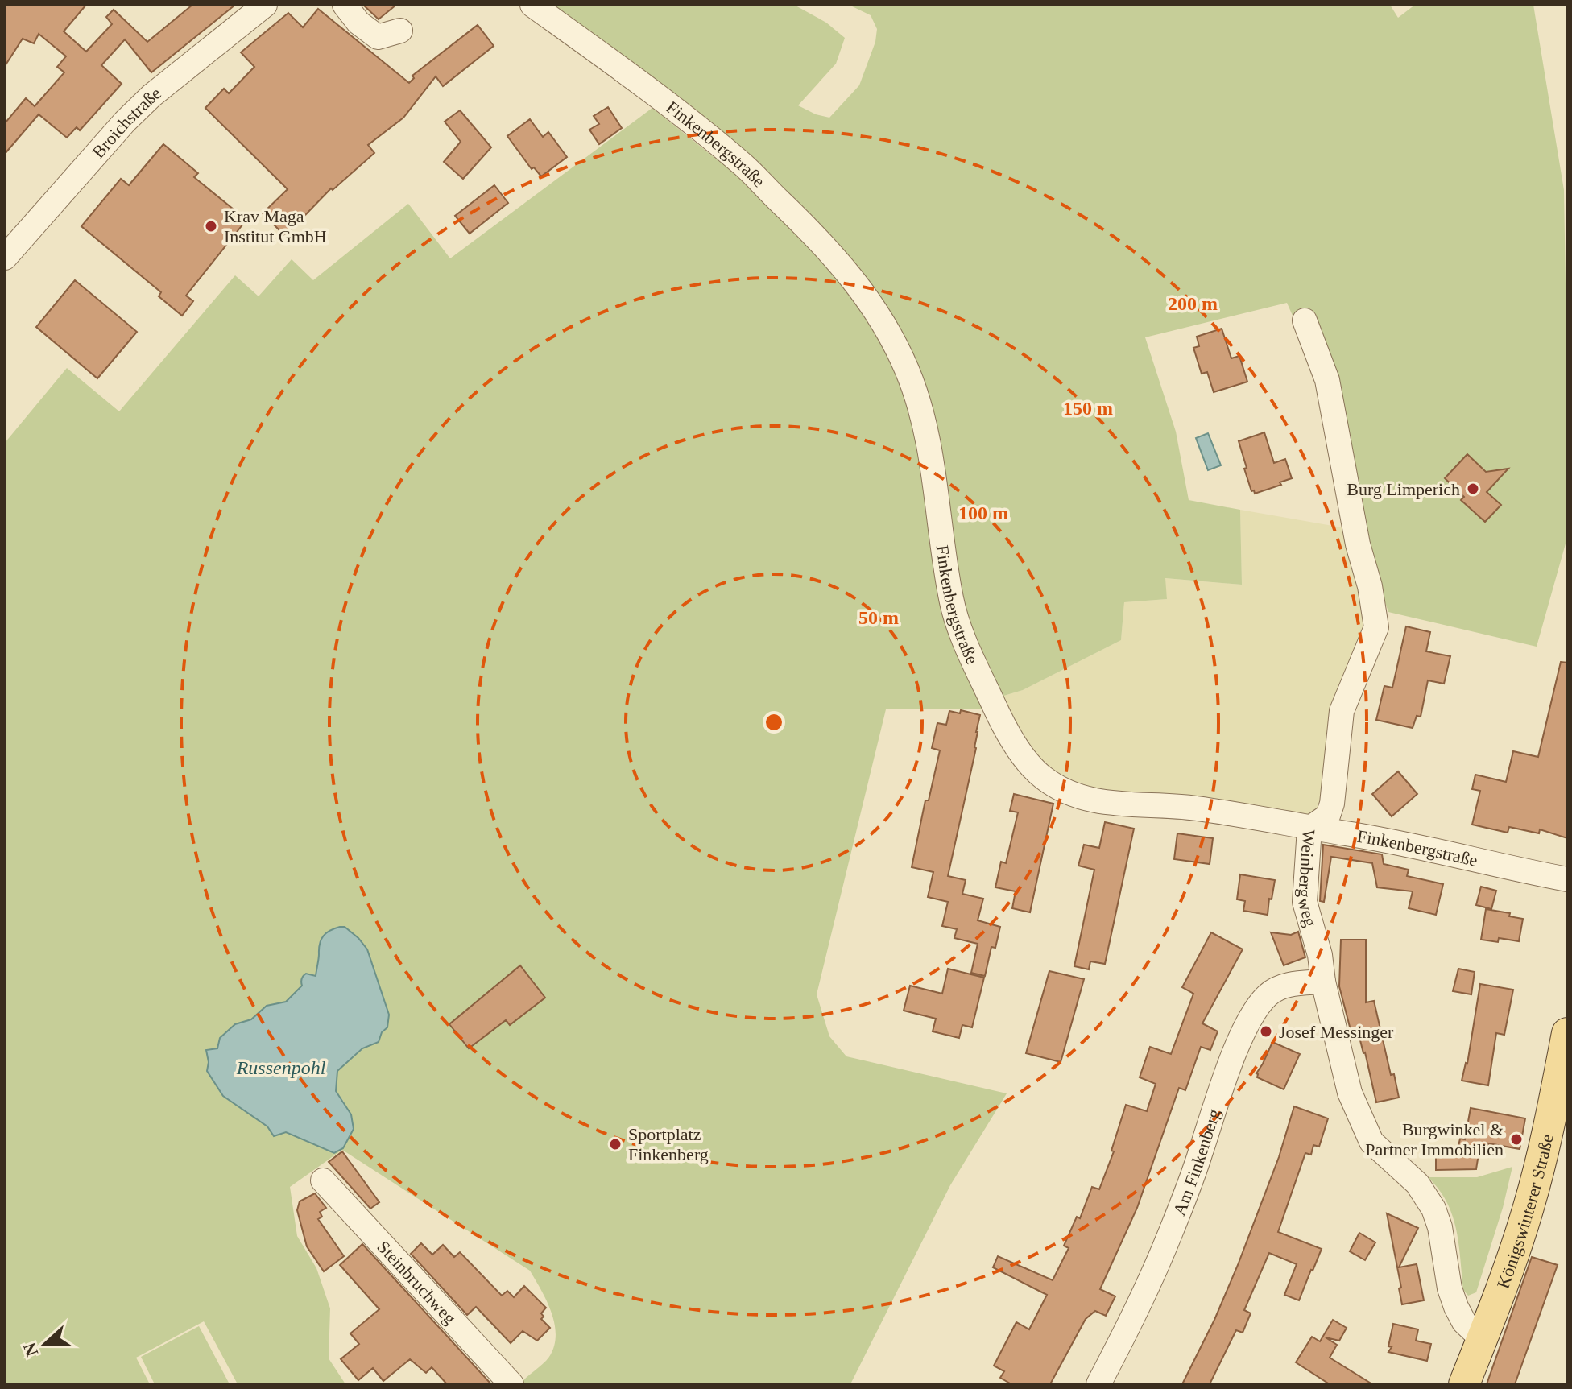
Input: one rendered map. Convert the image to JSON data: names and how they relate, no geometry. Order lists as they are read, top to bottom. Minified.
{"streets":{"main road":["Königswinterer Straße"],"street":["Broichstraße","Finkenbergstraße","Weinbergweg","Am Finkenberg","Steinbruchweg"]},"crossings":[["Finkenbergstraße","Weinbergweg"],["Weinbergweg","Am Finkenberg"],["Weinbergweg","Königswinterer Straße"]],"water":["Russenpohl"],"places":["Krav Maga Institut GmbH","Burg Limperich","Josef Messinger","Burgwinkel & Partner Immobilien","Sportplatz Finkenberg"],"north":"left","rings":["200 m","150 m","100 m","50 m"]}
